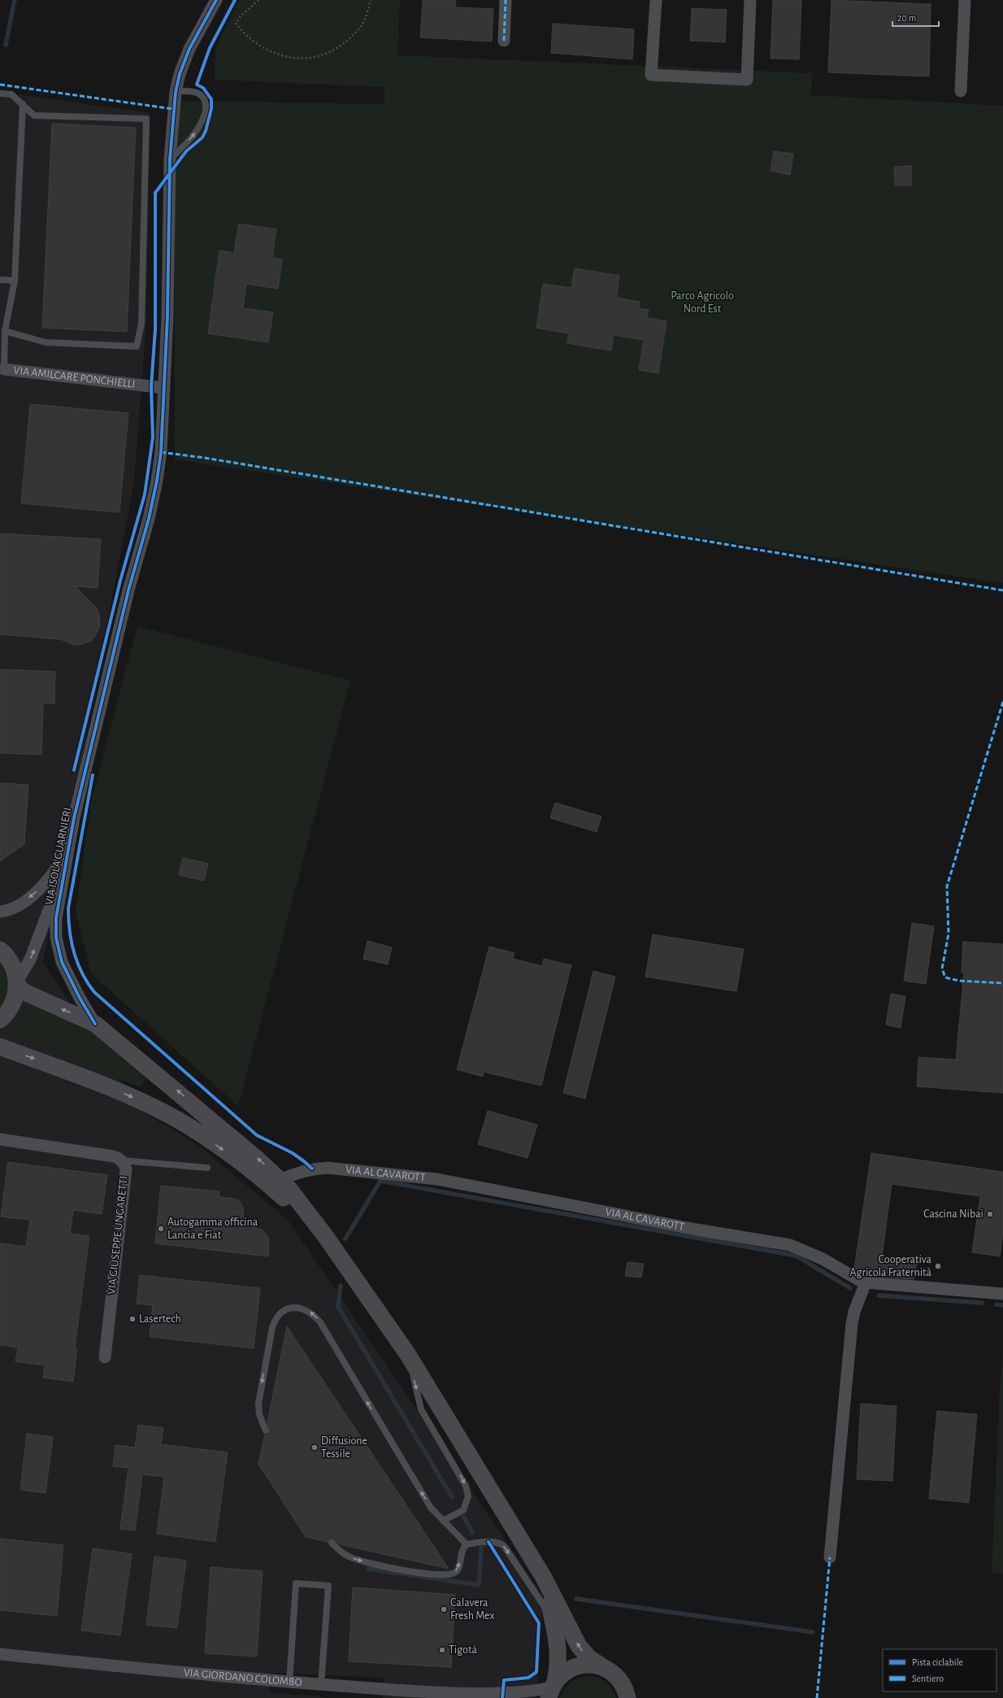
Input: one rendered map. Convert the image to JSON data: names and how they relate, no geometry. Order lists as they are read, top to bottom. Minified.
{"streets":{"street":["VIA AMILCARE PONCHIELLI","VIA ISOLA GUARNIERI","VIA AL CAVAROTT","VIA GIUSEPPE UNGARETTI","VIA GIORDANO COLOMBO"]},"crossings":[["VIA AMILCARE PONCHIELLI","VIA ISOLA GUARNIERI"]],"parks":["Parco Agricolo Nord Est"],"places":["Cascina Nibai","Autogamma officina Lancia e Fiat","Cooperativa Agricola Fraternità","Lasertech","Diffusione Tessile","Calavera Fresh Mex","Tigotà"],"legend":["Pista ciclabile","Sentiero"],"scale_bar":"20 m"}
